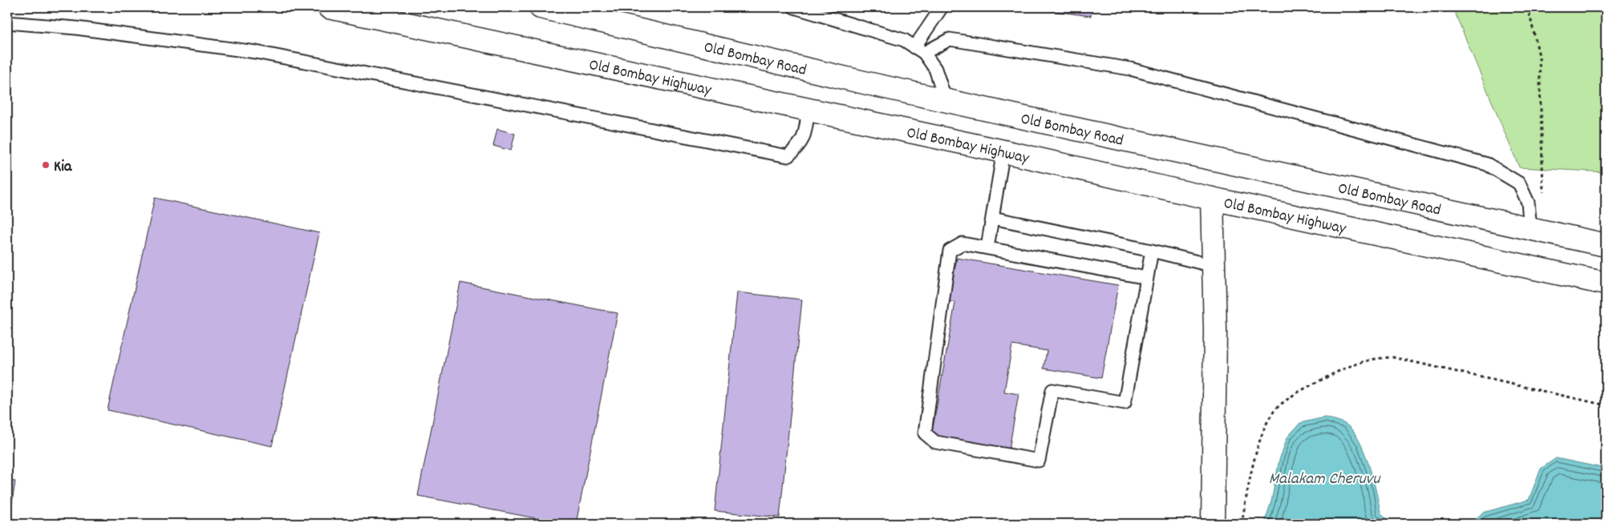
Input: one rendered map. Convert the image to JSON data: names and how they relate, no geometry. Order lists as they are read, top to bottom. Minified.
{"streets":{"main road":["Old Bombay Road","Old Bombay Highway"]},"water":["Malakam Cheruvu"],"places":["Kia"]}
